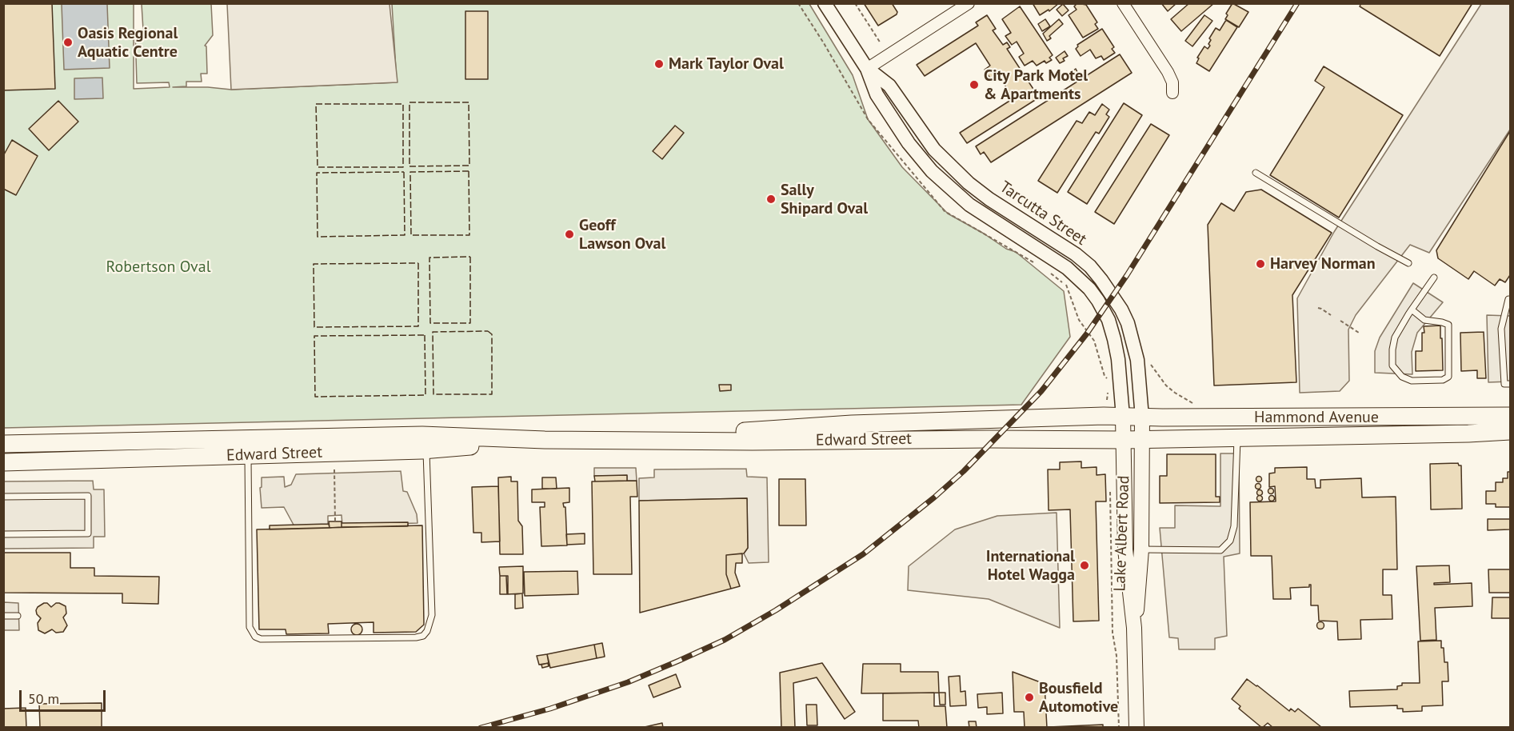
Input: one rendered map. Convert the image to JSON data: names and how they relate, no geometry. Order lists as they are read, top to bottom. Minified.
{"streets":{"highway":["Hammond Avenue","Edward Street"],"main road":["Lake Albert Road"],"street":["Tarcutta Street"]},"crossings":[["Tarcutta Street","Hammond Avenue"],["Tarcutta Street","Edward Street"],["Tarcutta Street","Lake Albert Road"],["Hammond Avenue","Edward Street"],["Hammond Avenue","Lake Albert Road"],["Edward Street","Lake Albert Road"]],"parks":["Robertson Oval"],"places":["Oasis Regional Aquatic Centre","Mark Taylor Oval","City Park Motel & Apartments","Sally Shipard Oval","Geoff Lawson Oval","Harvey Norman","International Hotel Wagga","Bousfield Automotive"],"scale_bar":"50 m"}
